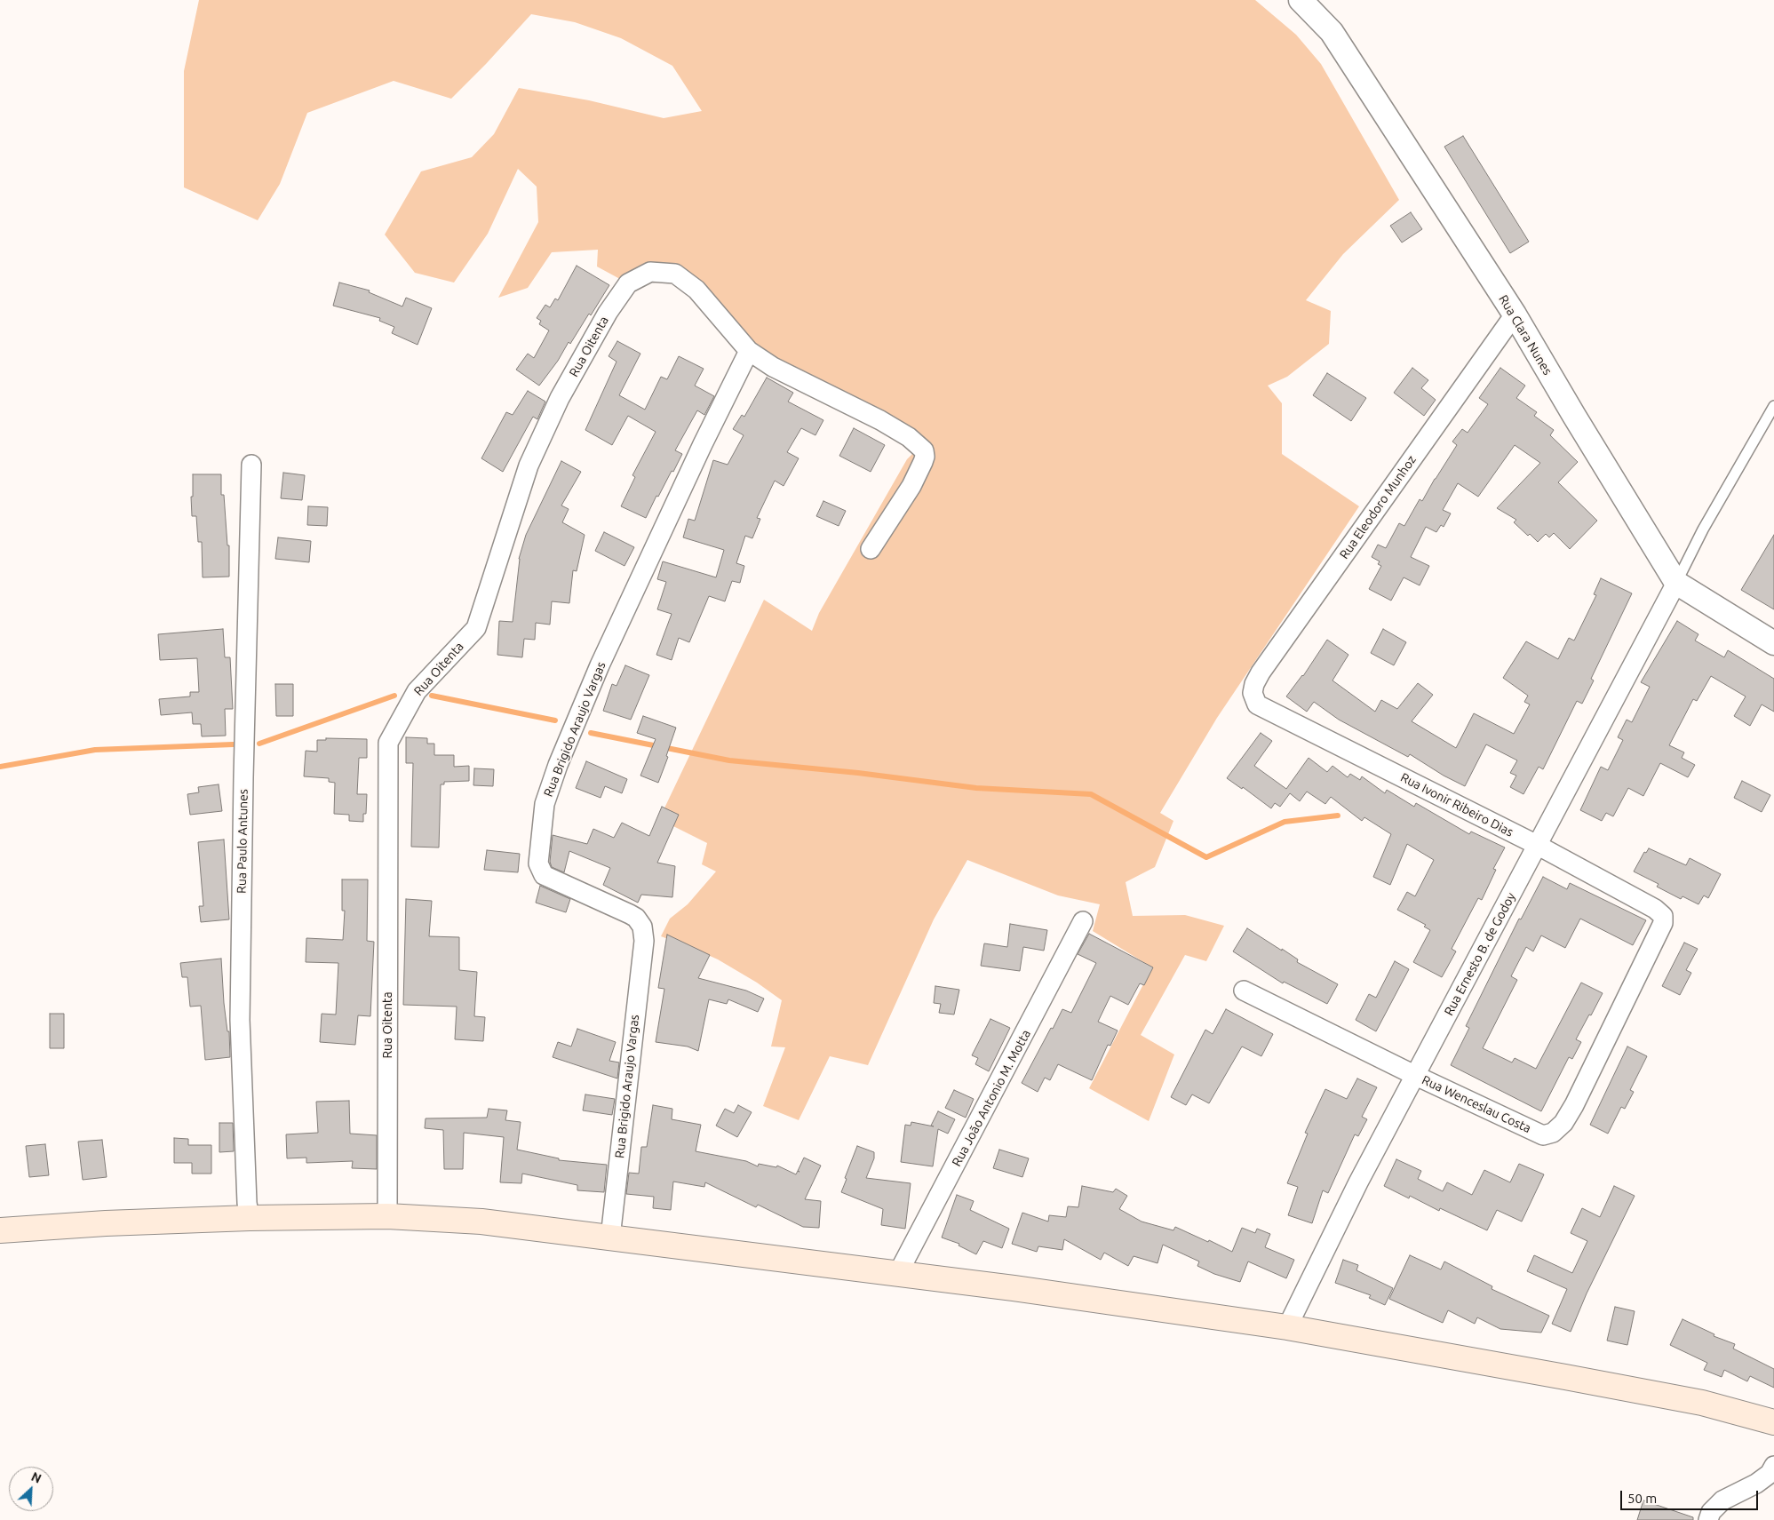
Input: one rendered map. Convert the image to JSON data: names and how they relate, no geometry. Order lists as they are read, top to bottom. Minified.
{"streets":{"street":["Rua Clara Nunes","Rua Oitenta","Rua Eleodoro Munhoz","Rua Brigido Araujo Vargas","Rua Ivonir Ribeiro Dias","Rua Paulo Antunes","Rua Ernesto B. de Godoy","Rua João Antonio M. Motta","Rua Wenceslau Costa"]},"crossings":[["Rua Clara Nunes","Rua Eleodoro Munhoz"],["Rua Clara Nunes","Rua Ernesto B. de Godoy"],["Rua Oitenta","Rua Brigido Araujo Vargas"],["Rua Eleodoro Munhoz","Rua Ivonir Ribeiro Dias"],["Rua Ivonir Ribeiro Dias","Rua Ernesto B. de Godoy"],["Rua Ivonir Ribeiro Dias","Rua Wenceslau Costa"],["Rua Ernesto B. de Godoy","Rua Wenceslau Costa"]],"scale_bar":"50 m","north":"top right"}
